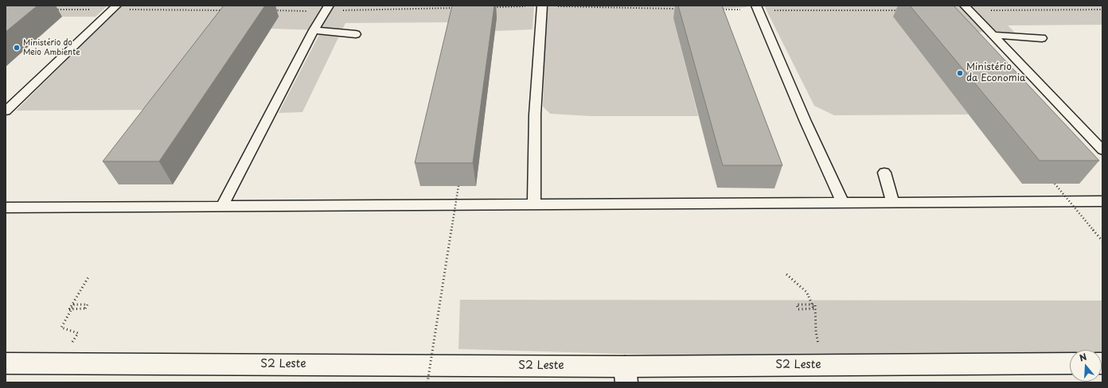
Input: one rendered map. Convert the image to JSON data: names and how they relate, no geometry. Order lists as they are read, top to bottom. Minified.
{"streets":{"main road":["S2 Leste"]},"places":["Ministério do Meio Ambiente","Ministério da Economia"],"north":"top"}
